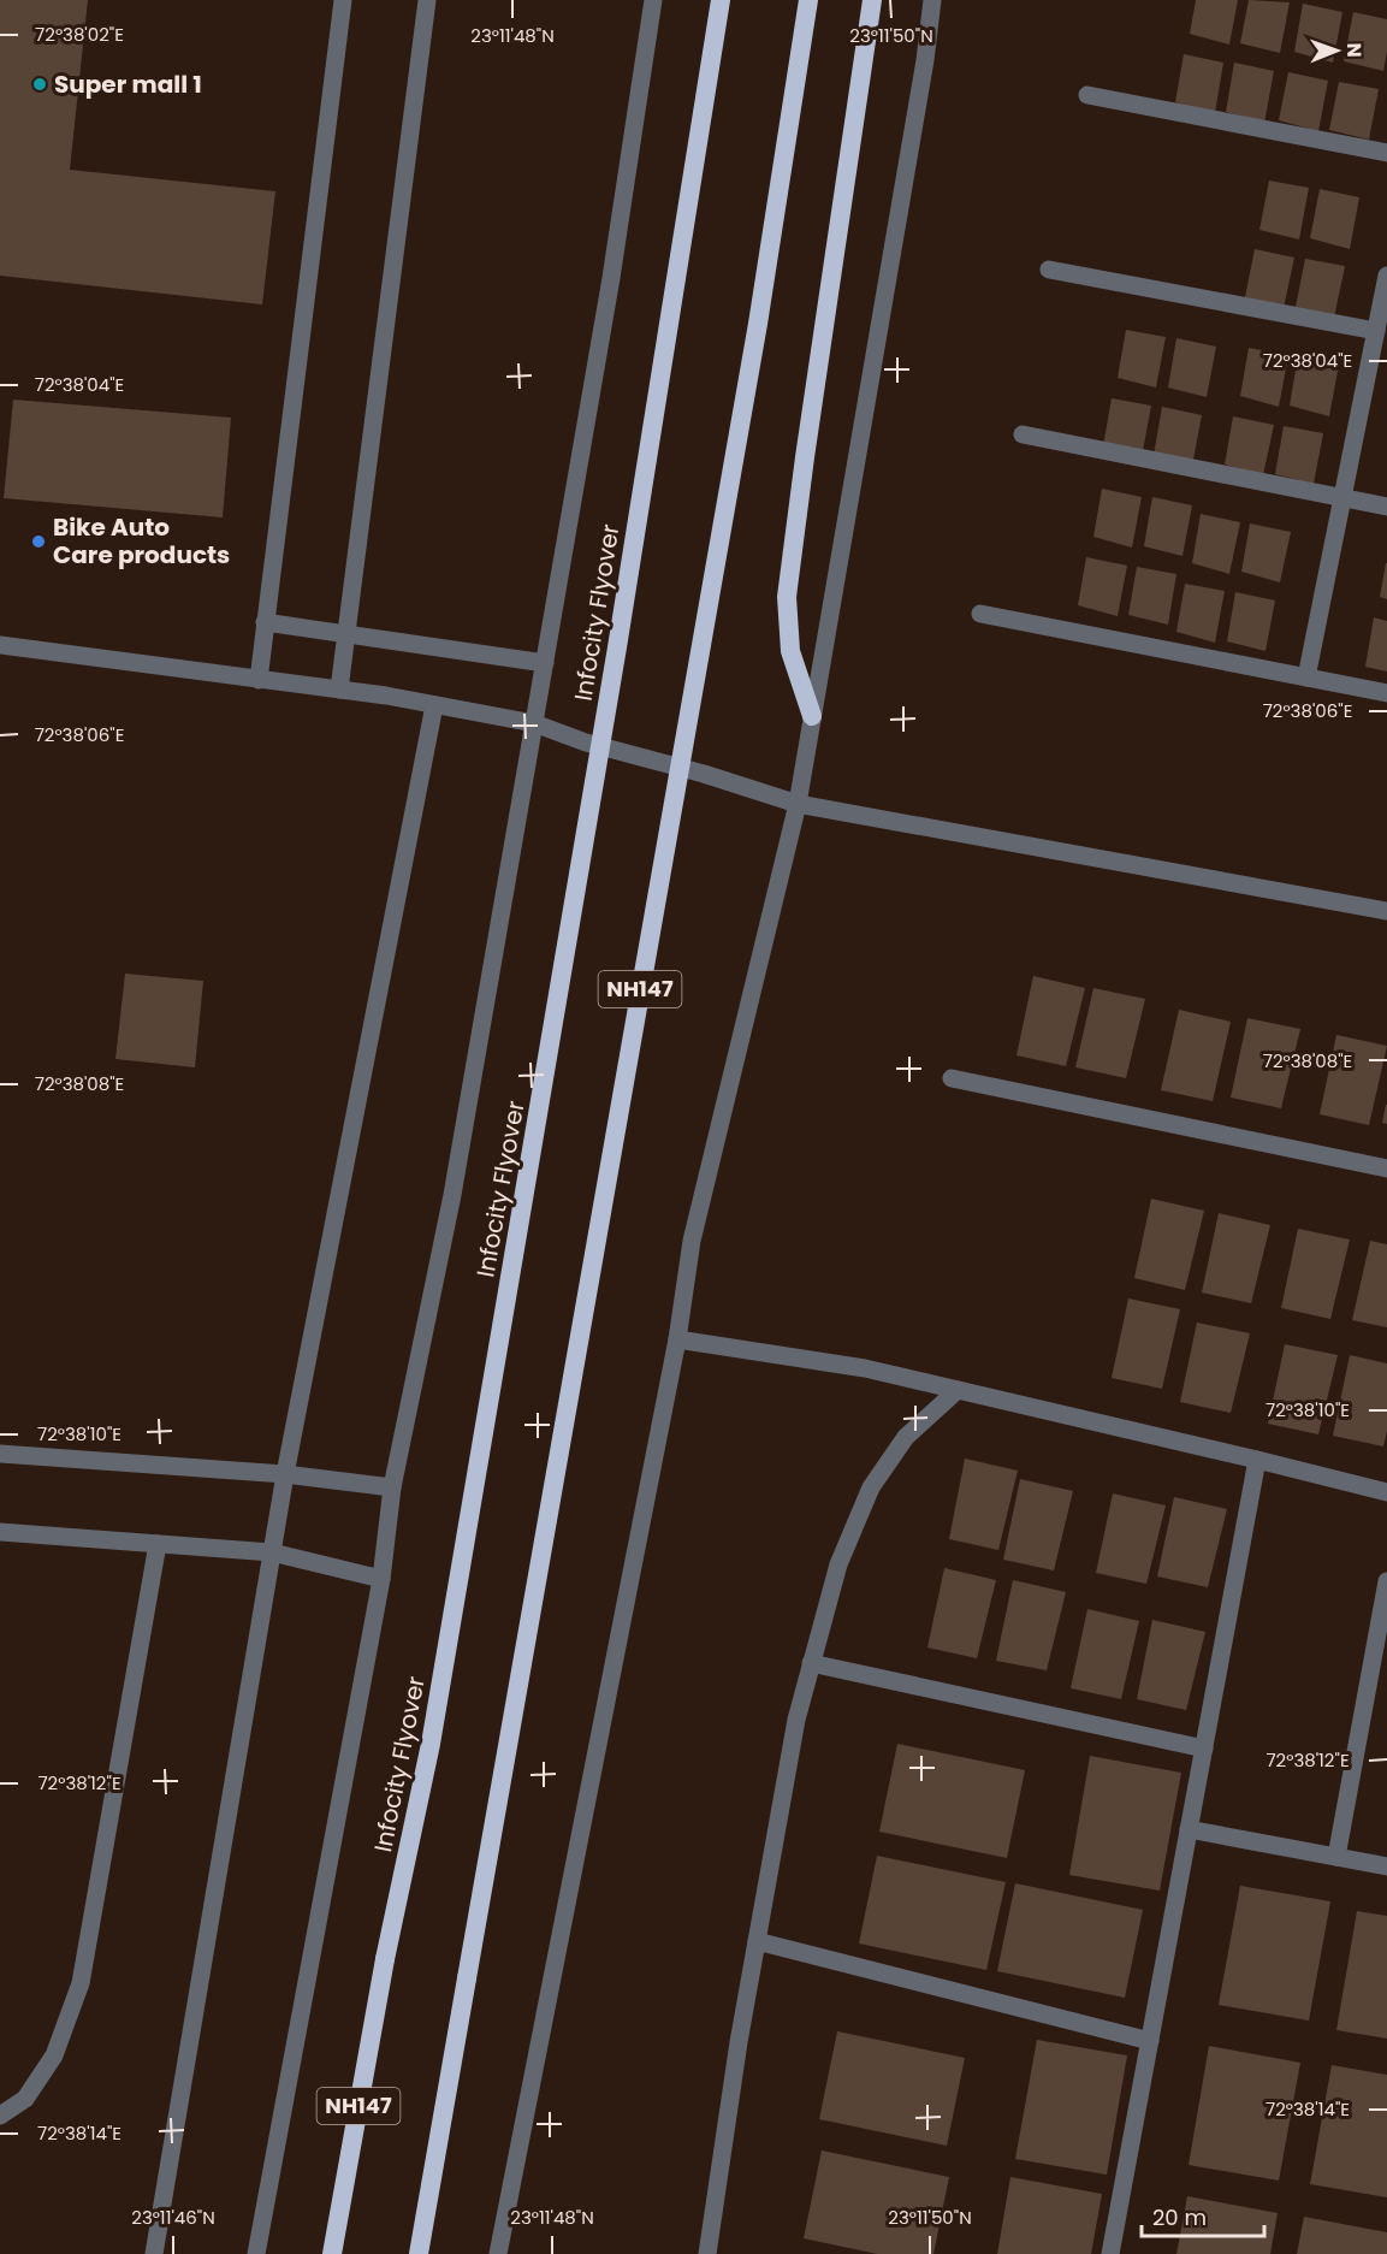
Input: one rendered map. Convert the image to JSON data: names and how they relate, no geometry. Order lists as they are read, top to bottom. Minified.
{"streets":{"highway":["Infocity Flyover","NH147"]},"places":["Super mall 1","Bike Auto Care products"],"scale_bar":"20 m","north":"right","coordinates":["72°38'02\"E","23°11'48\"N","23°11'50\"N","72°38'04\"E","72°38'06\"E","72°38'08\"E","72°38'10\"E","72°38'12\"E","72°38'14\"E","23°11'46\"N"]}
